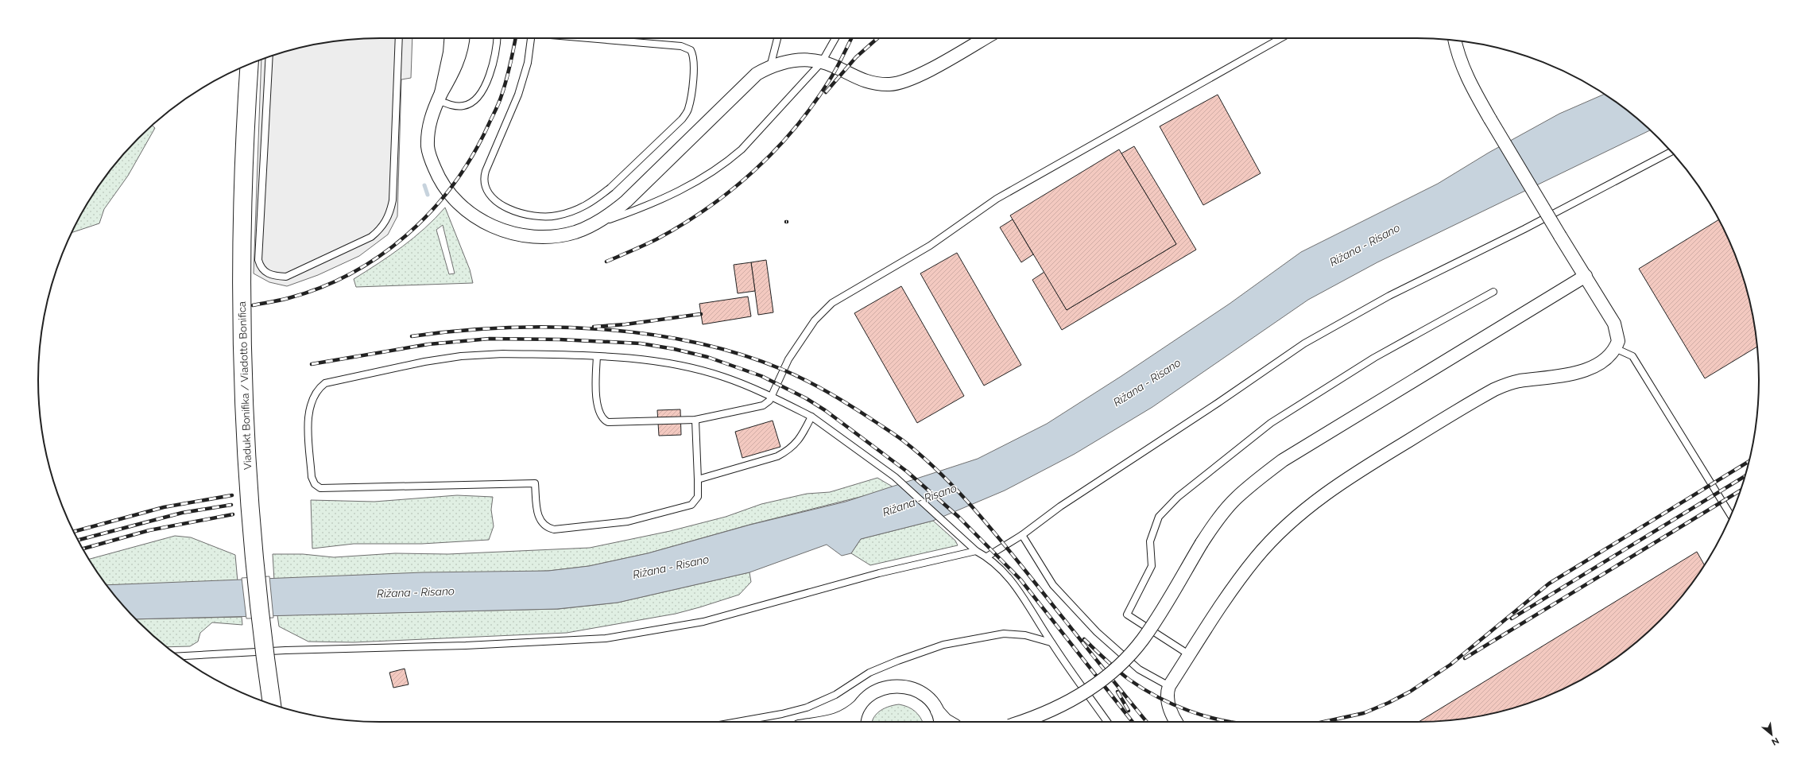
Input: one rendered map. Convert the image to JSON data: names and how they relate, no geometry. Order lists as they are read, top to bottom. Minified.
{"streets":{"main road":["Viadukt Bonifika / Viadotto Bonifica"]},"water":["Rižana - Risano"],"north":"bottom right"}
